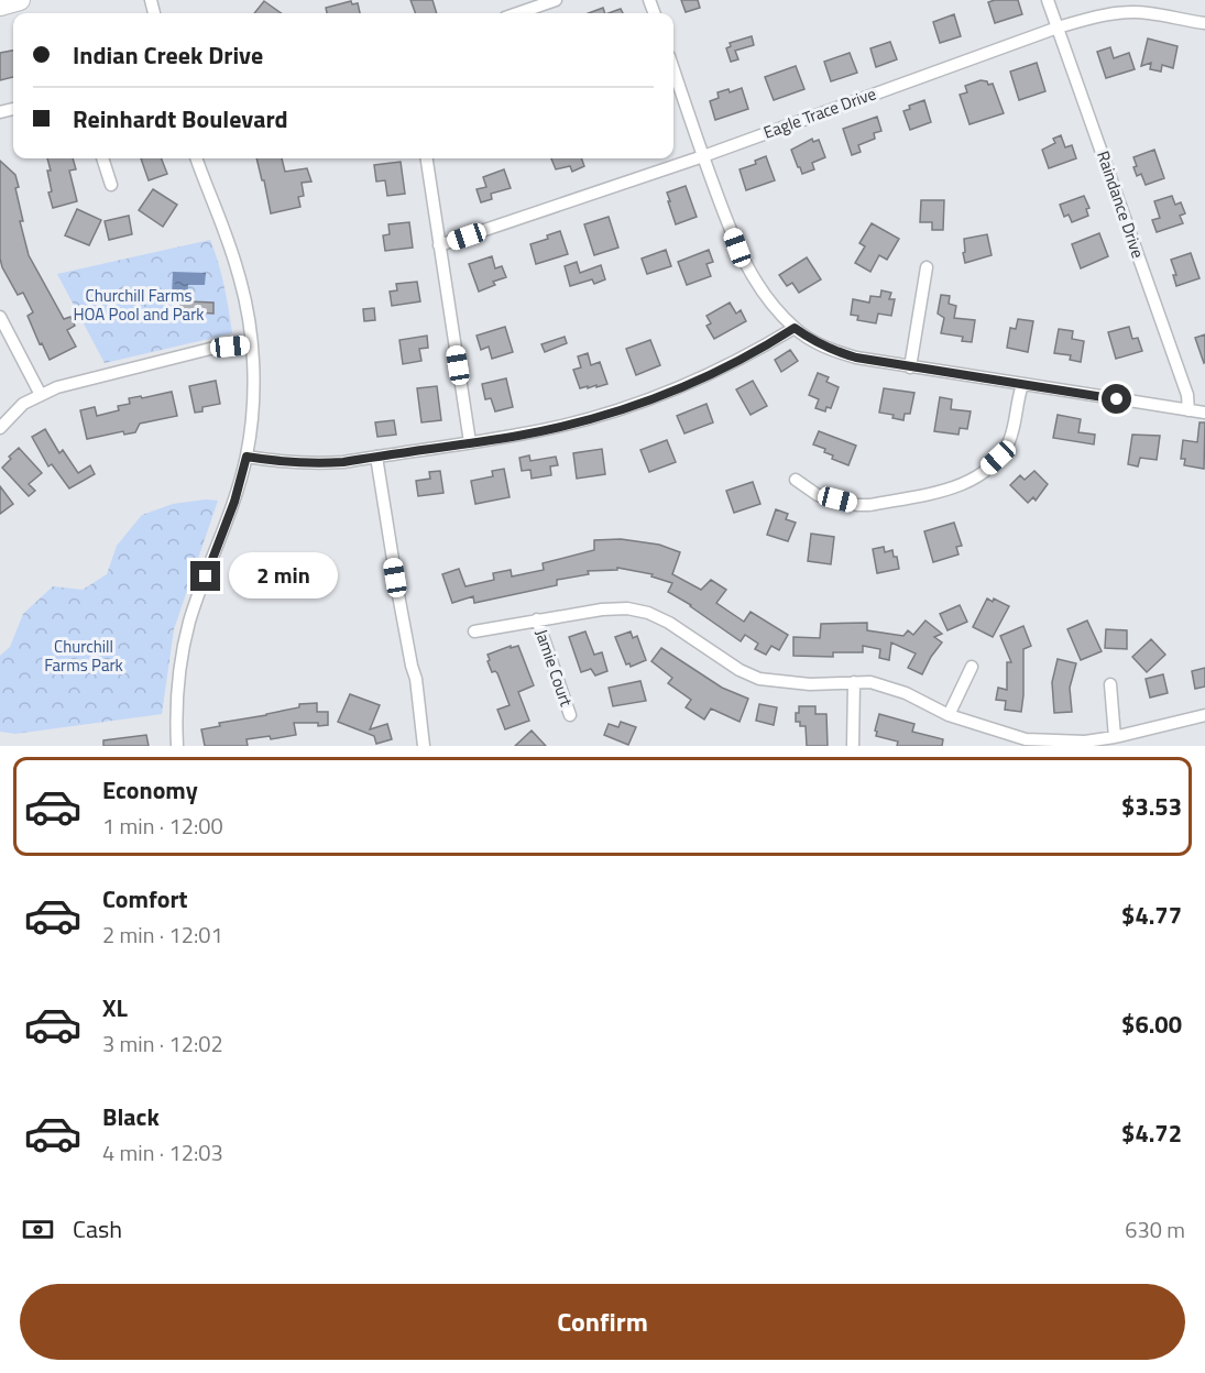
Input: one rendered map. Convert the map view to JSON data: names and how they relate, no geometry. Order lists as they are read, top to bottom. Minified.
{"streets":{"street":["Eagle Trace Drive","Raindance Drive","Jamie Court"]},"crossings":[["Eagle Trace Drive","Raindance Drive"]],"parks":["Churchill Farms HOA Pool and Park","Churchill Farms Park"],"page":{"banner":["Indian Creek Drive","Reinhardt Boulevard"],"bubble":"2 min","list":[{"name":"Economy","note":"1 min · 12:00","value":"$3.53"},{"name":"Comfort","note":"2 min · 12:01","value":"$4.77"},{"name":"XL","note":"3 min · 12:02","value":"$6.00"},{"name":"Black","note":"4 min · 12:03","value":"$4.72"}],"pay":["Cash","630 m"],"buttons":"Confirm"}}
